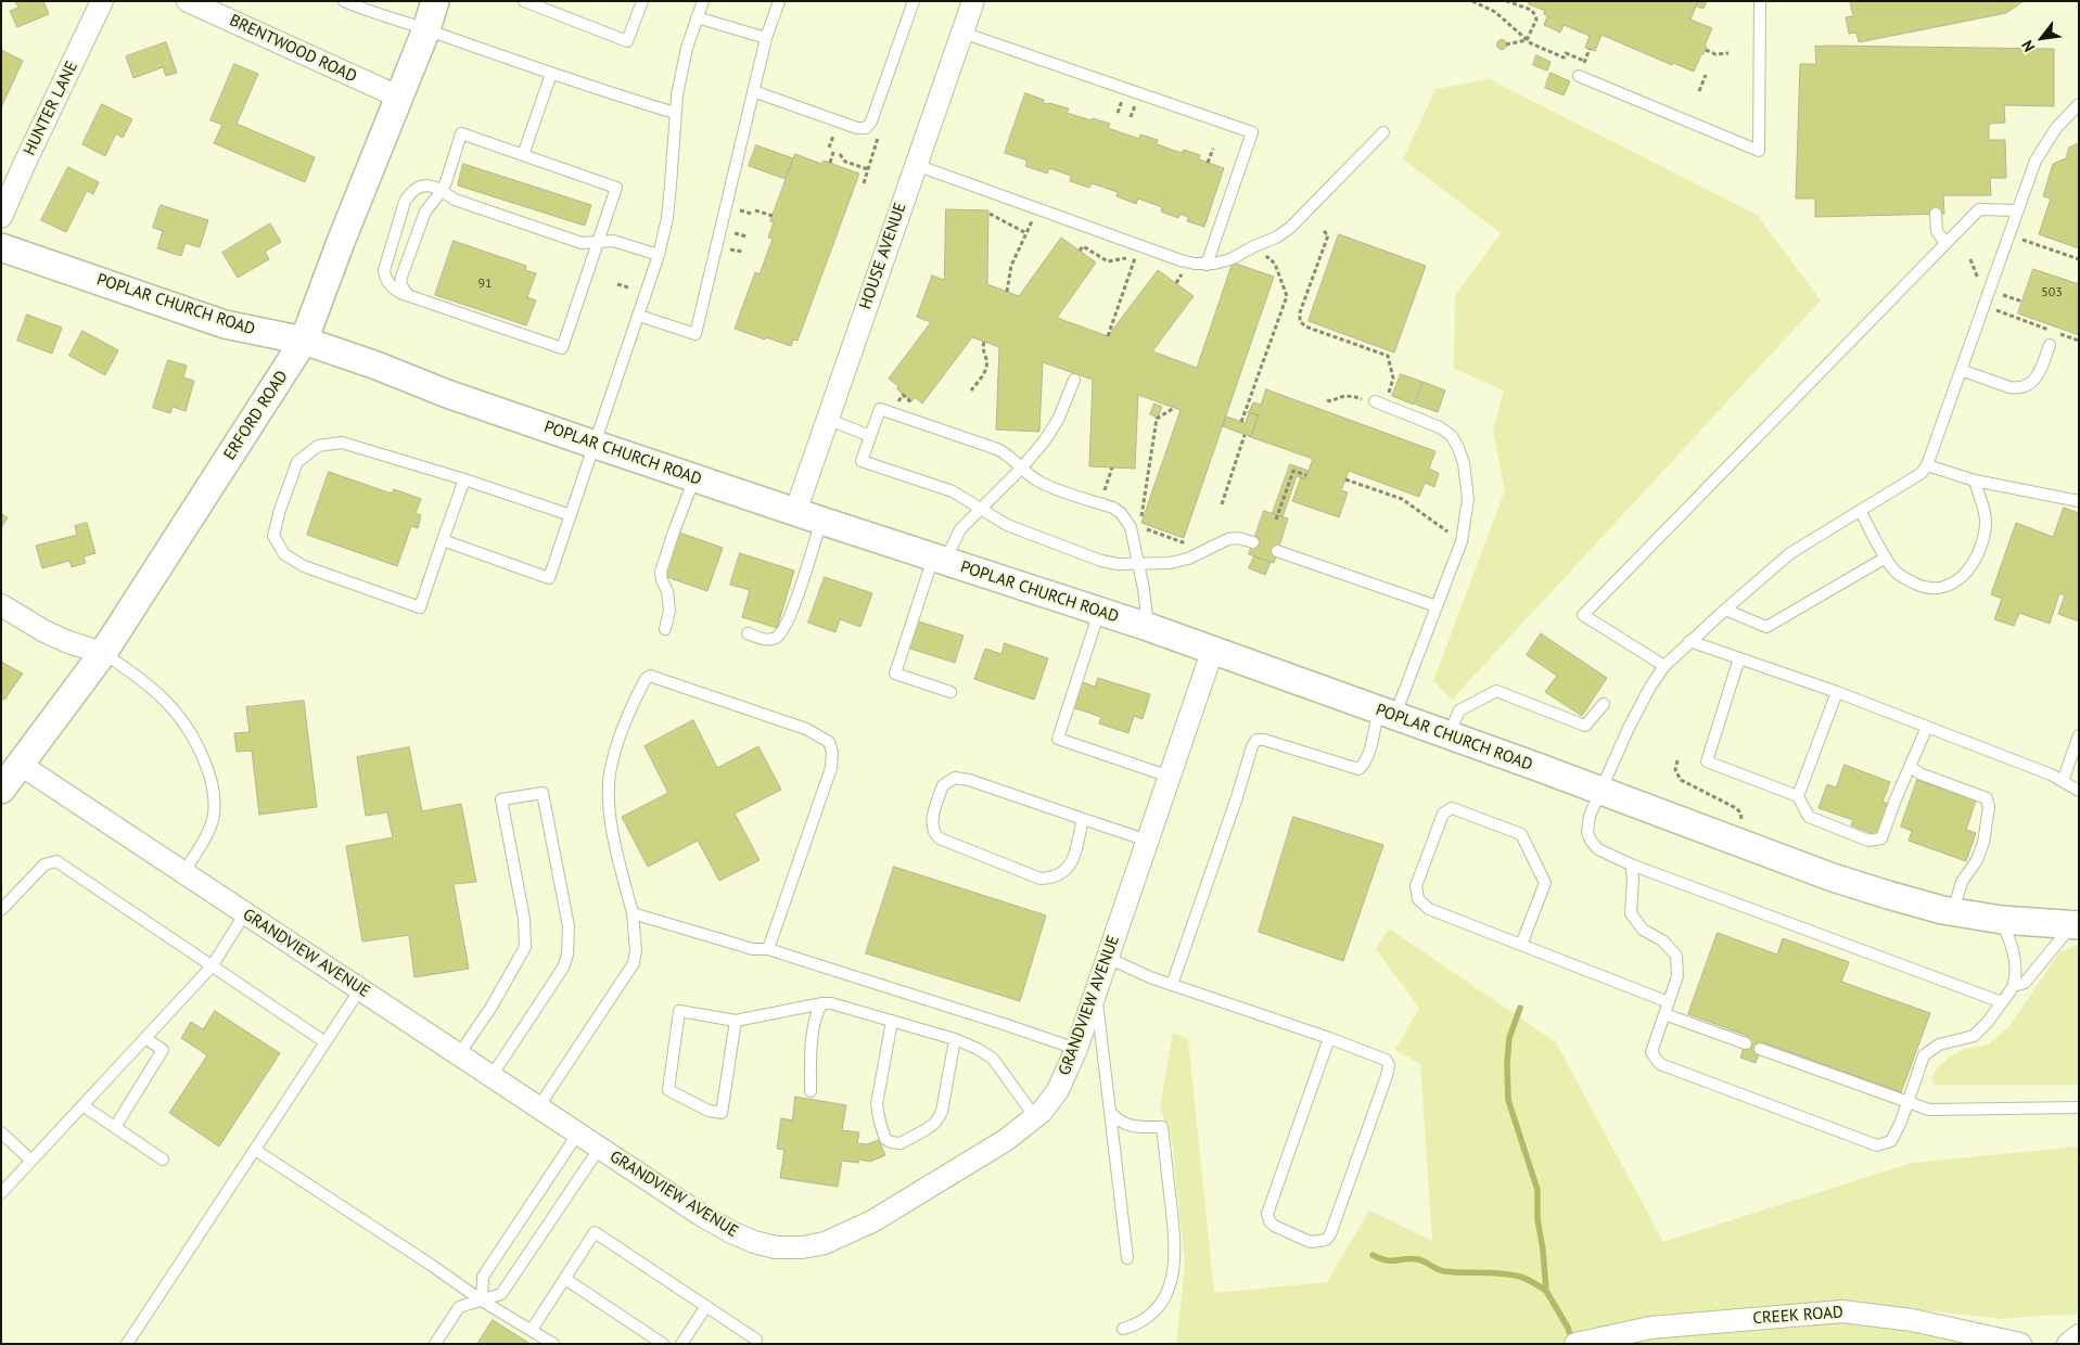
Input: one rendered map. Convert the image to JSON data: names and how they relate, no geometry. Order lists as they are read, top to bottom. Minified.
{"streets":{"street":["BRENTWOOD ROAD","HUNTER LANE","HOUSE AVENUE","POPLAR CHURCH ROAD","ERFORD ROAD","GRANDVIEW AVENUE","CREEK ROAD"]},"crossings":[["BRENTWOOD ROAD","ERFORD ROAD"],["HOUSE AVENUE","POPLAR CHURCH ROAD"],["POPLAR CHURCH ROAD","ERFORD ROAD"],["POPLAR CHURCH ROAD","GRANDVIEW AVENUE"],["ERFORD ROAD","GRANDVIEW AVENUE"]],"house_numbers":["91","503"],"north":"bottom left"}
